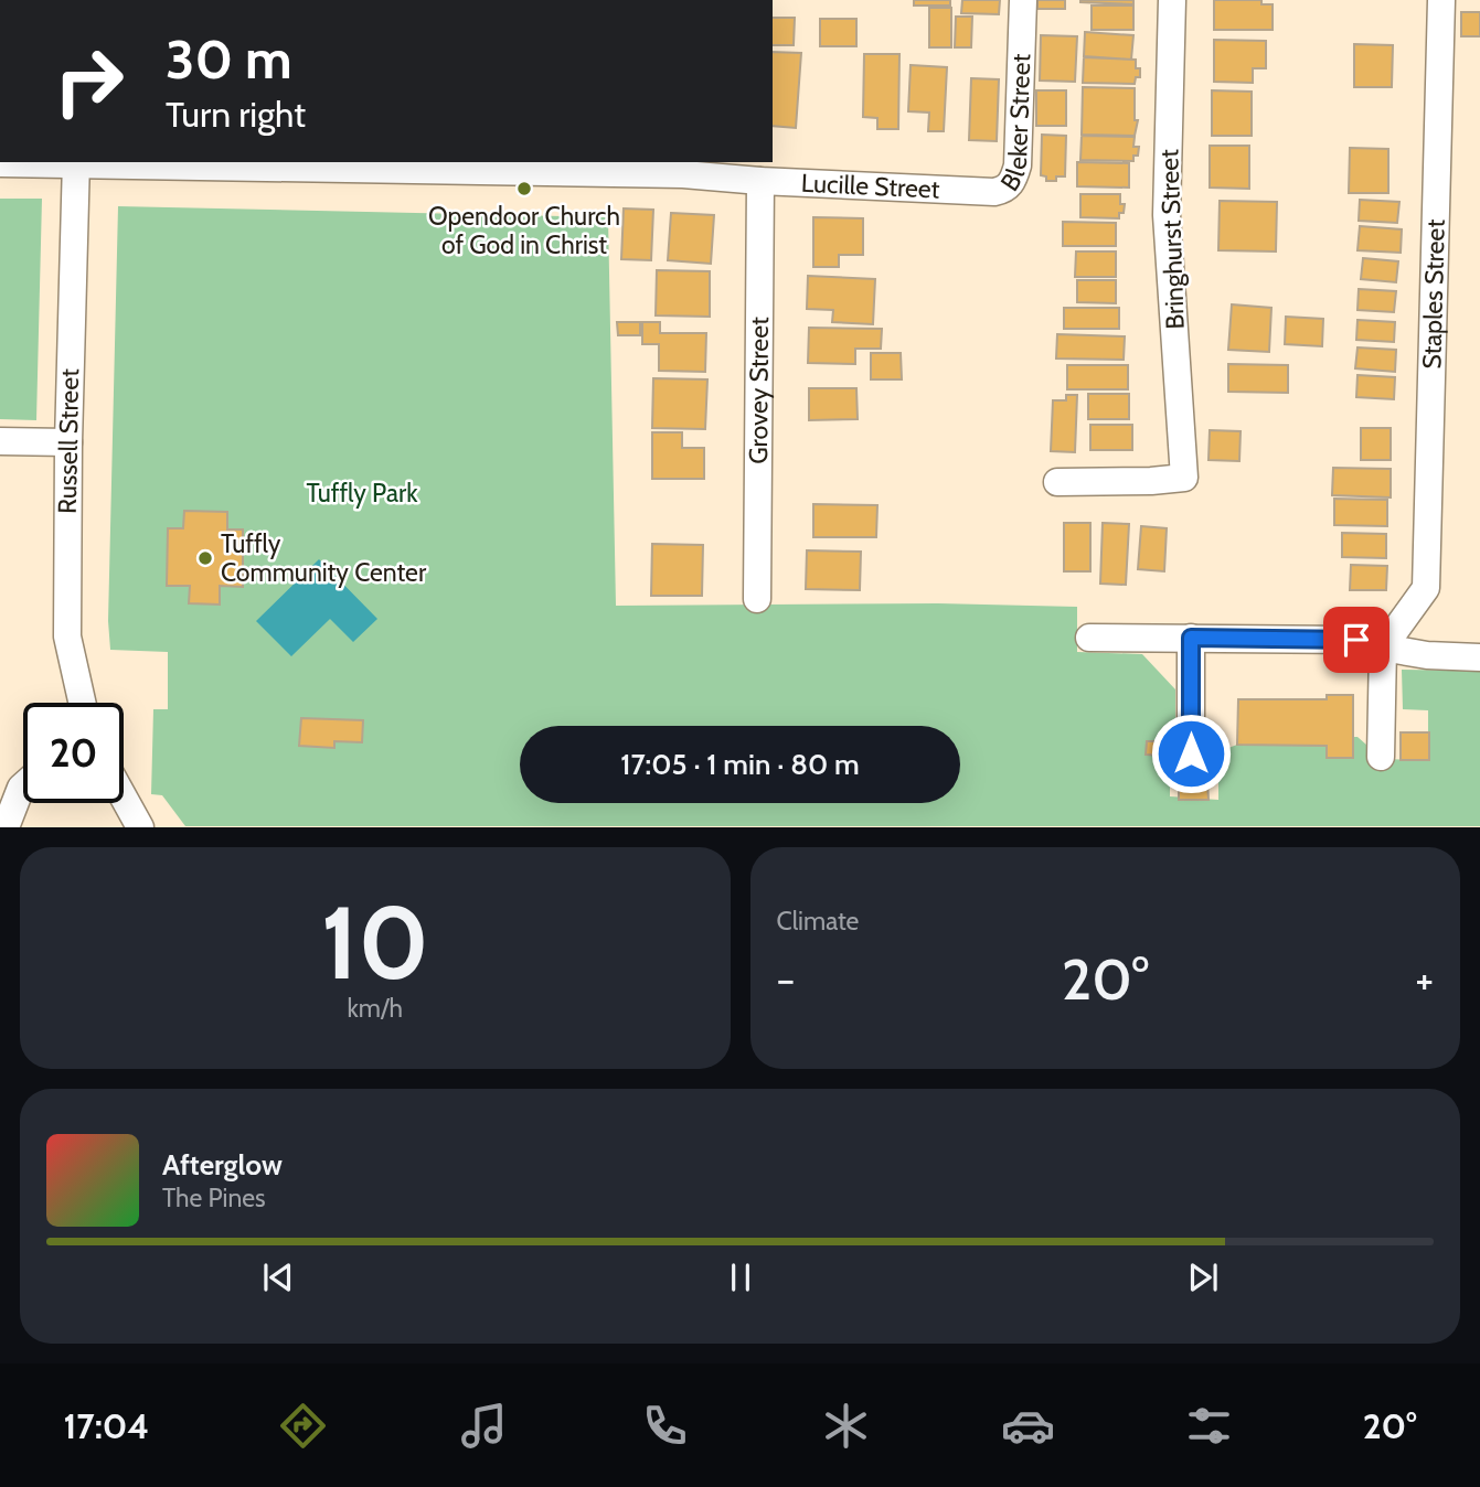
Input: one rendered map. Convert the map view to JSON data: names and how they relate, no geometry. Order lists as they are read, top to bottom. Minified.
{"streets":{"street":["Bleker Street","Lucille Street","Bringhurst Street","Staples Street","Grovey Street","Russell Street"]},"crossings":[["Bleker Street","Lucille Street"],["Lucille Street","Grovey Street"],["Lucille Street","Russell Street"]],"parks":["Tuffly Park"],"places":["Opendoor Church of God in Christ","Tuffly Community Center"],"page":{"turn":["30 m","Turn right"],"limit":"20","trip":"17:05 · 1 min · 80 m","tile":[["10","km/h"],"Climate"],"heat":["−","20°","+"],"song":["Afterglow","The Pines"],"tabs":["17:04","20°"]}}
